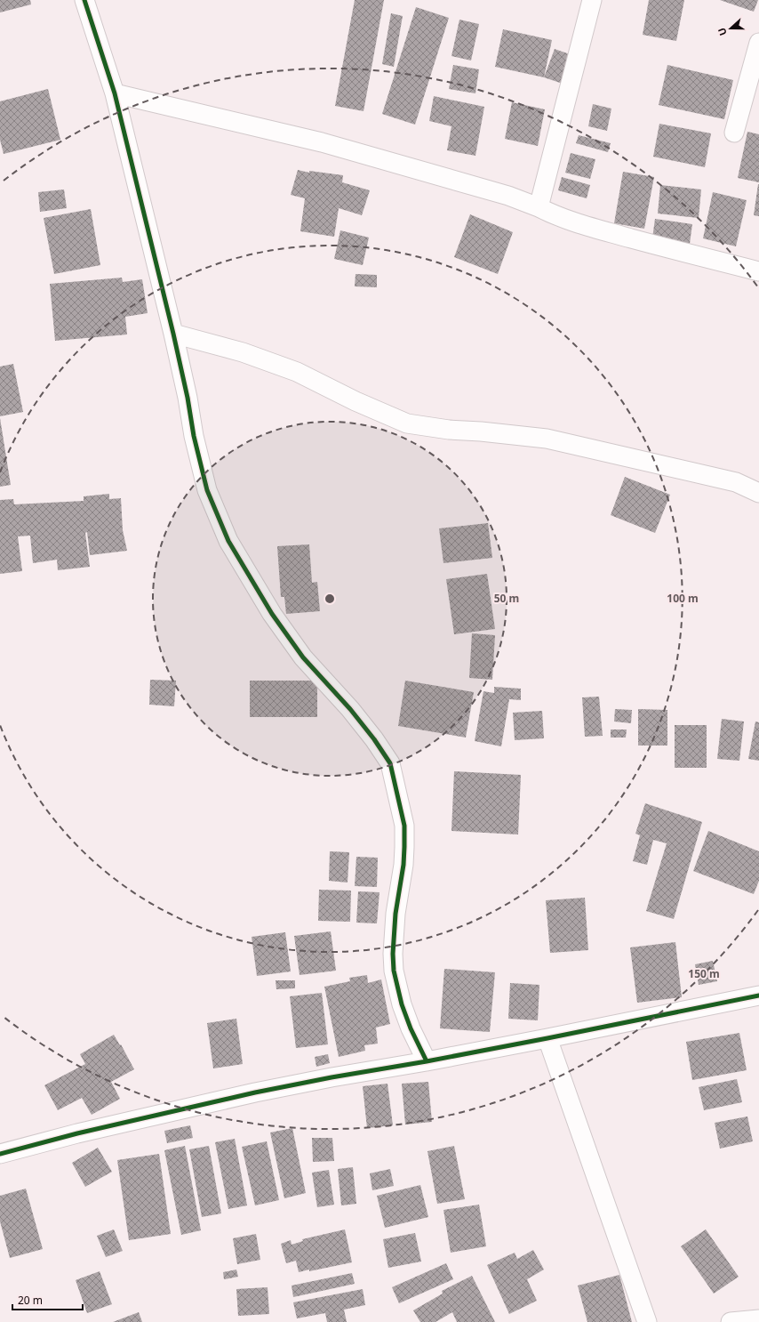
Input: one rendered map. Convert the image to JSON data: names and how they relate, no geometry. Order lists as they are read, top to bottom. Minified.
{"scale_bar":"20 m","north":"left","rings":["50 m","100 m","150 m"]}
